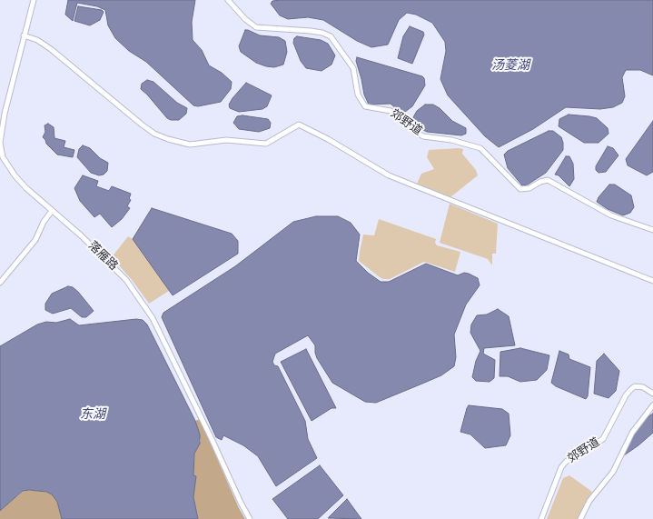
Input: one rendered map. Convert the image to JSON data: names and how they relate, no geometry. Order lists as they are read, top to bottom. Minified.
{"streets":{"street":["郊野道","落雁路"]},"water":["汤菱湖","东湖"]}
